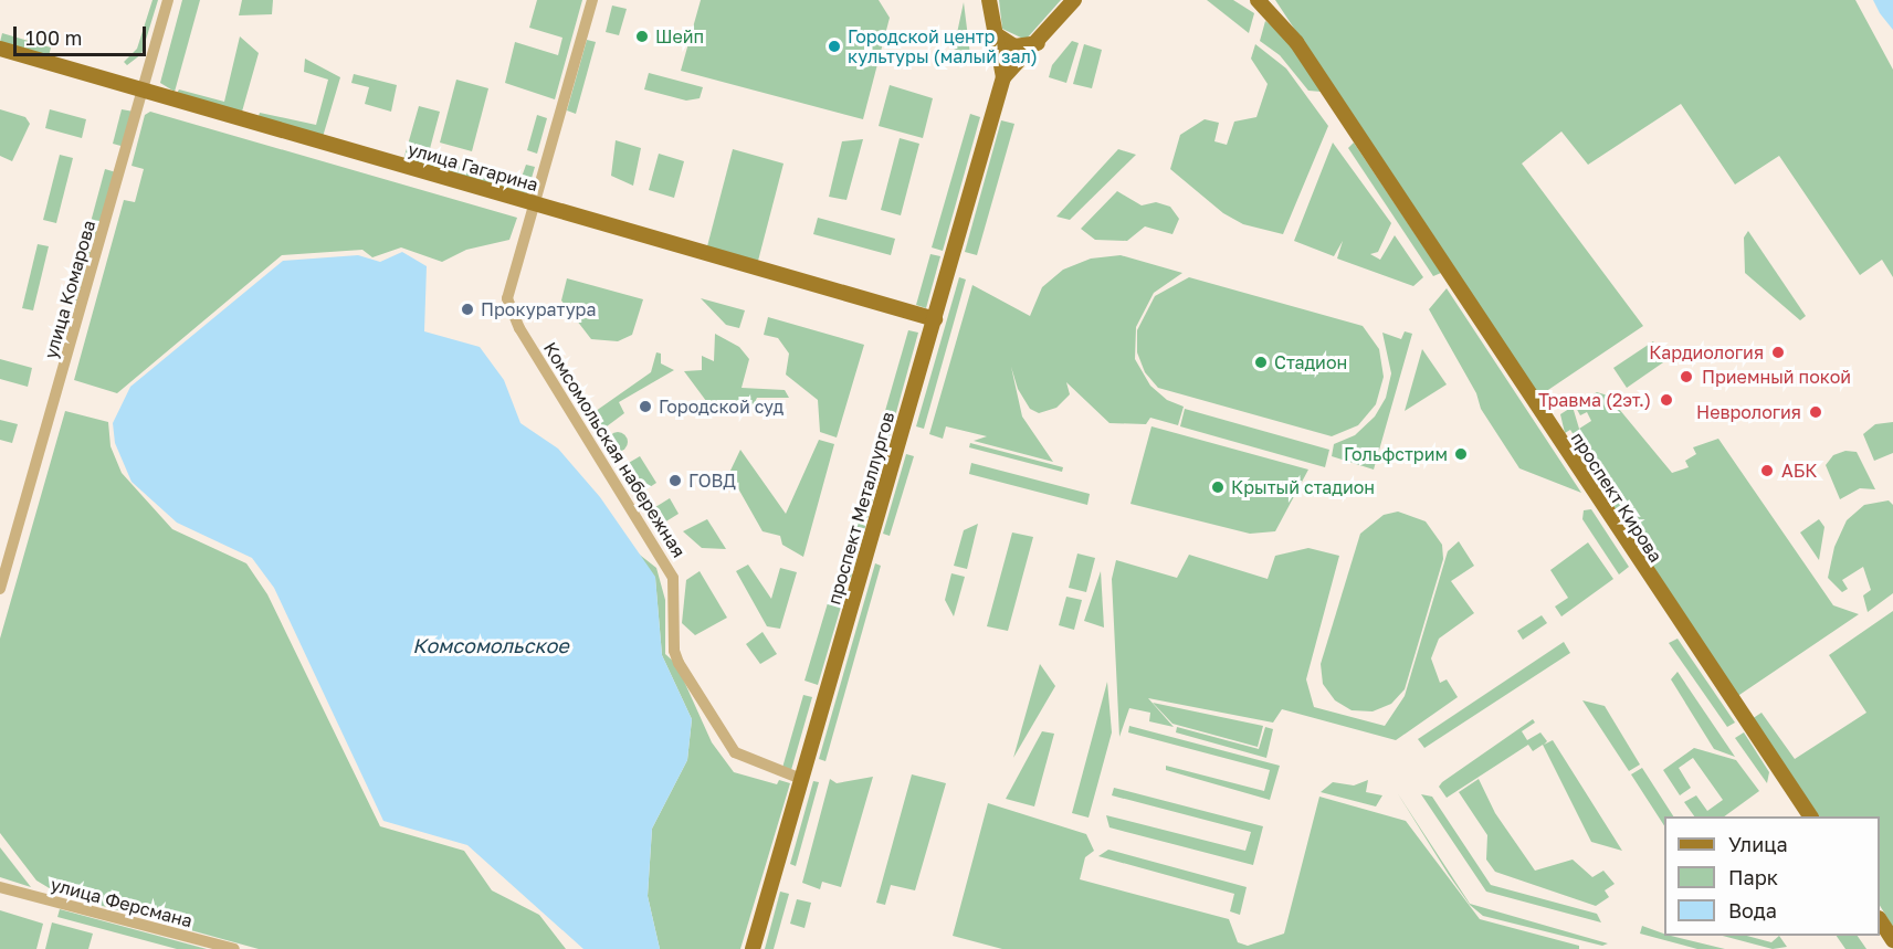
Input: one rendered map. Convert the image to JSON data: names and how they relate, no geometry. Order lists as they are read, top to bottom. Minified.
{"streets":{"main road":["улица Гагарина","проспект Кирова","проспект Металлургов"],"street":["улица Комарова","Комсомольская набережная","улица Ферсмана"]},"crossings":[["улица Гагарина","улица Комарова"],["улица Гагарина","Комсомольская набережная"],["улица Гагарина","проспект Металлургов"],["Комсомольская набережная","проспект Металлургов"]],"water":["Комсомольское"],"places":["Шейп","Городской центр культуры (малый зал)","Прокуратура","Кардиология","Стадион","Приемный покой","Травма (2эт.)","Городской суд","Неврология","Гольфстрим","АБК","ГОВД","Крытый стадион"],"legend":["Улица","Парк","Вода"],"scale_bar":"100 m"}
